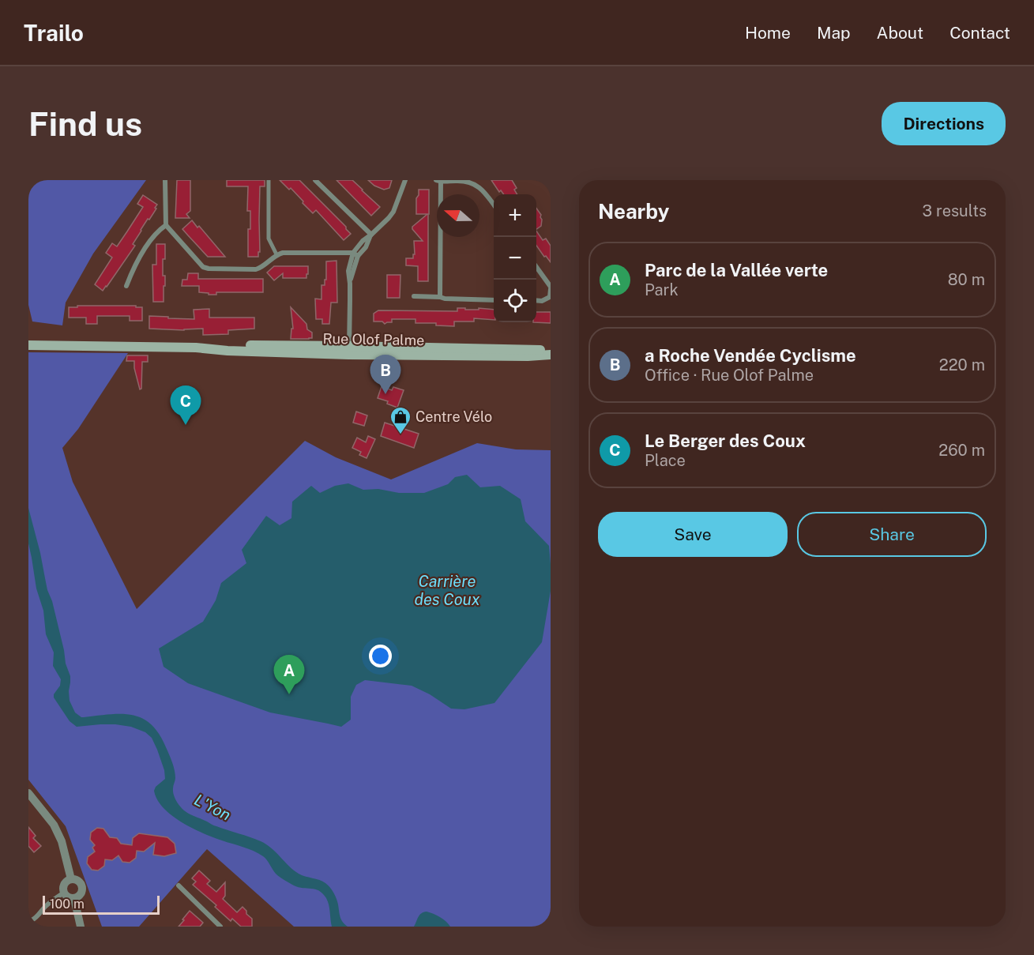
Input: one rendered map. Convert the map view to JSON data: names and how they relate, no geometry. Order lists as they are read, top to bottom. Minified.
{"streets":{"main road":["Rue Olof Palme"]},"water":["Carrière des Coux","L'Yon"],"places":{"shop":["Centre Vélo"]},"scale_bar":"100 m","north":"left","page":{"header":"Trailo","nav":["Home","Map","About","Contact"],"buttons":["Directions",["Save","Share"]],"title":"Find us","heading":["Nearby","3 results"],"map_buttons":["+","−"],"list":[{"mark":"A","name":"Parc de la Vallée verte","note":"Park","value":"80 m"},{"mark":"B","name":"a Roche Vendée Cyclisme","note":"Office · Rue Olof Palme","value":"220 m"},{"mark":"C","name":"Le Berger des Coux","note":"Place","value":"260 m"}],"pins":["B","C","A"],"scale":"100 m"}}
